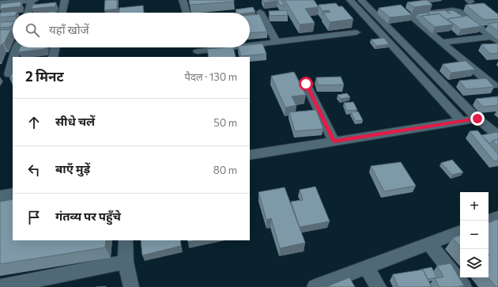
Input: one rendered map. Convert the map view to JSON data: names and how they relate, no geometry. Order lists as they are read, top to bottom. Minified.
{"page":{"search":"यहाँ खोजें","heading":["2 मिनट","पैदल · 130 m"],"list":[["सीधे चलें","50 m"],["बाएँ मुड़ें","80 m"],"गंतव्य पर पहुँचे"],"map_buttons":["+","−"]}}
